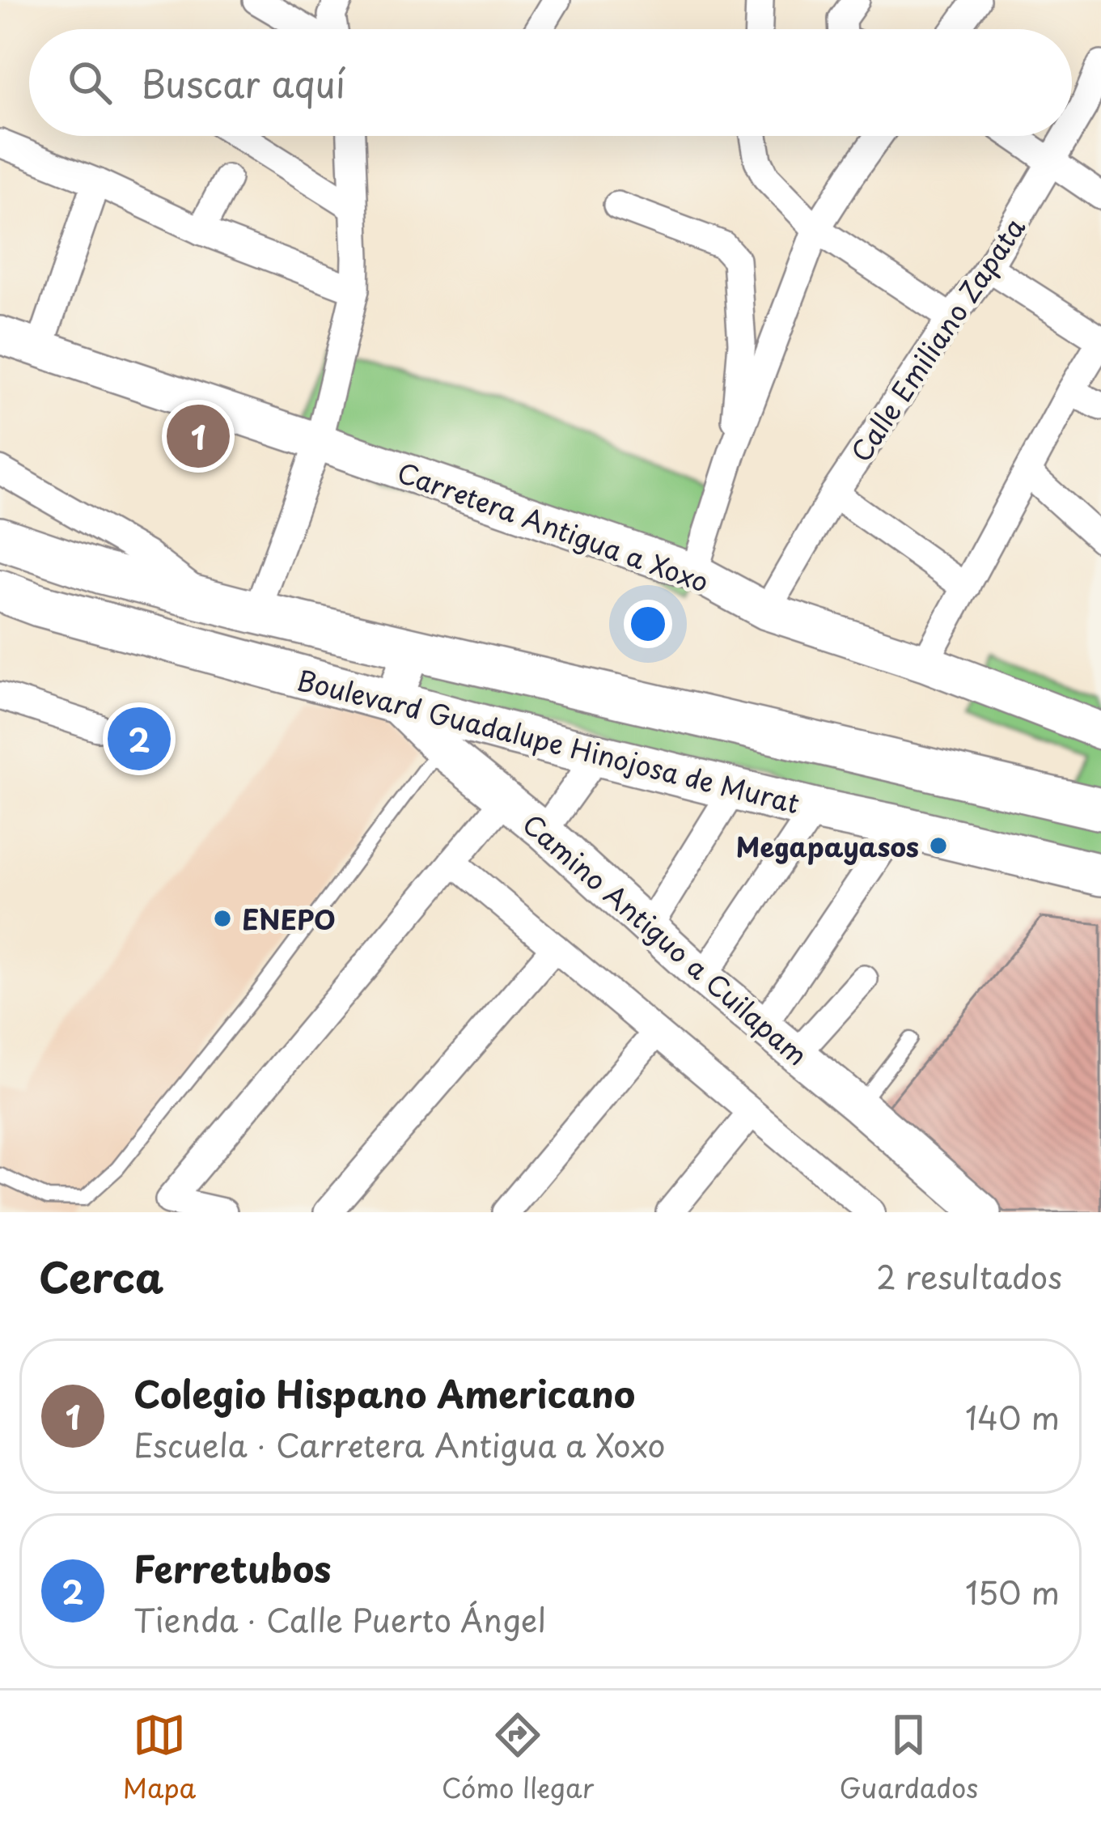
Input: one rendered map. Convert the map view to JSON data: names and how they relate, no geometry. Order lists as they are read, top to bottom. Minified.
{"streets":{"main road":["Boulevard Guadalupe Hinojosa de Murat"],"street":["Calle Emiliano Zapata","Carretera Antigua a Xoxo","Camino Antiguo a Cuilapam"]},"crossings":[["Calle Emiliano Zapata","Carretera Antigua a Xoxo"],["Boulevard Guadalupe Hinojosa de Murat","Camino Antiguo a Cuilapam"]],"places":["Megapayasos","ENEPO"],"page":{"search":"Buscar aquí","pins":["1","2"],"heading":["Cerca","2 resultados"],"list":[{"mark":"1","name":"Colegio Hispano Americano","note":"Escuela · Carretera Antigua a Xoxo","value":"140 m"},{"mark":"2","name":"Ferretubos","note":"Tienda · Calle Puerto Ángel","value":"150 m"}],"nav":["Mapa","Cómo llegar","Guardados"]}}
